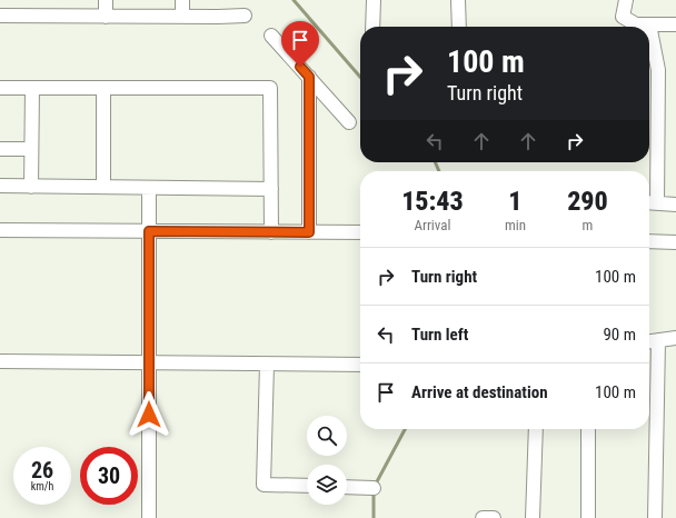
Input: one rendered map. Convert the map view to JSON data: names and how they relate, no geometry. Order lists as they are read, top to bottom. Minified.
{"page":{"turn":["100 m","Turn right"],"eta":["15:43","Arrival","1","min","290","m"],"list":[{"name":"Turn right","value":"100 m"},{"name":"Turn left","value":"90 m"},{"name":"Arrive at destination","value":"100 m"}],"speed":"26 km/h","limit":"30"}}
